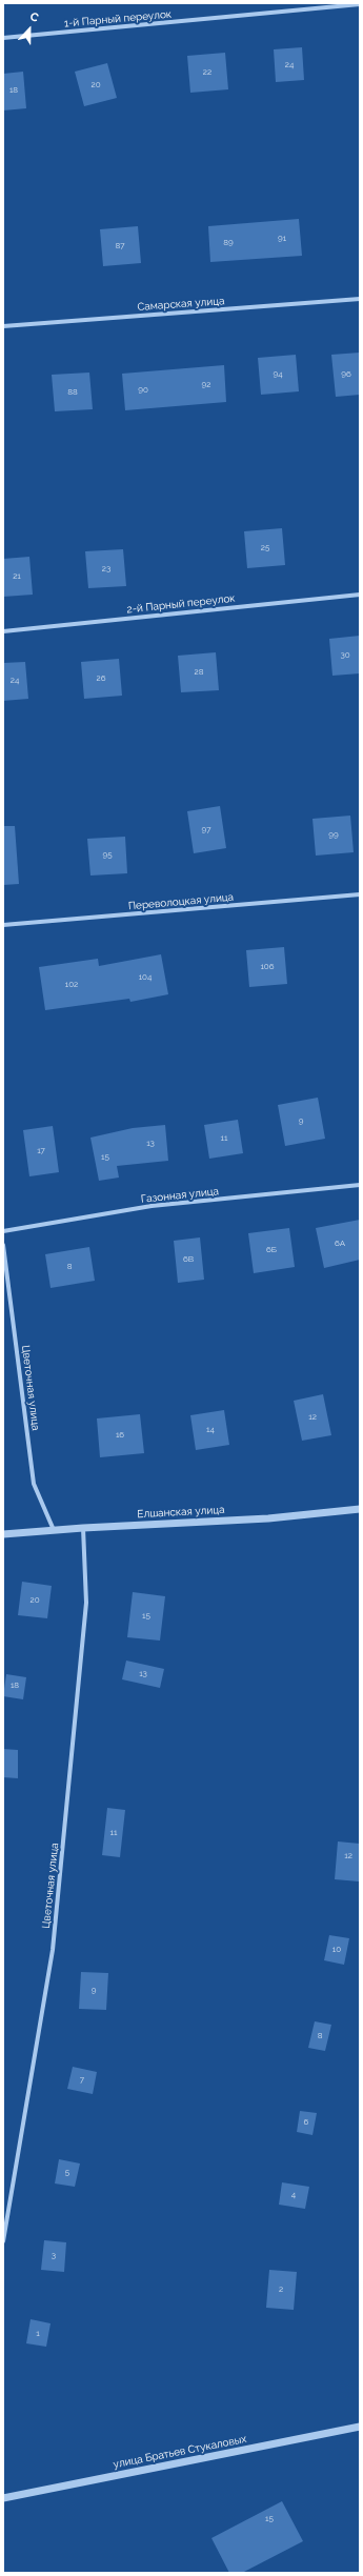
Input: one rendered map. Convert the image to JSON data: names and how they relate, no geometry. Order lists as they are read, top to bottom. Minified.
{"streets":{"street":["1-й Парный переулок","Самарская улица","2-й Парный переулок","Переволоцкая улица","Газонная улица","Цветочная улица","Елшанская улица","улица Братьев Стукаловых"]},"crossings":[["Цветочная улица","Елшанская улица"]],"house_numbers":["24","22","20","18","91","89","87","94","96","92","90","88","25","23","21","30","28","26","24","97","99","95","106","104","102","9","11","13","17","15","6А","6Б","6В","8","12","14","16","20","15","13","18","11","12","10","9","8","7","6","5","4","3","2","1","15"],"north":"top"}
